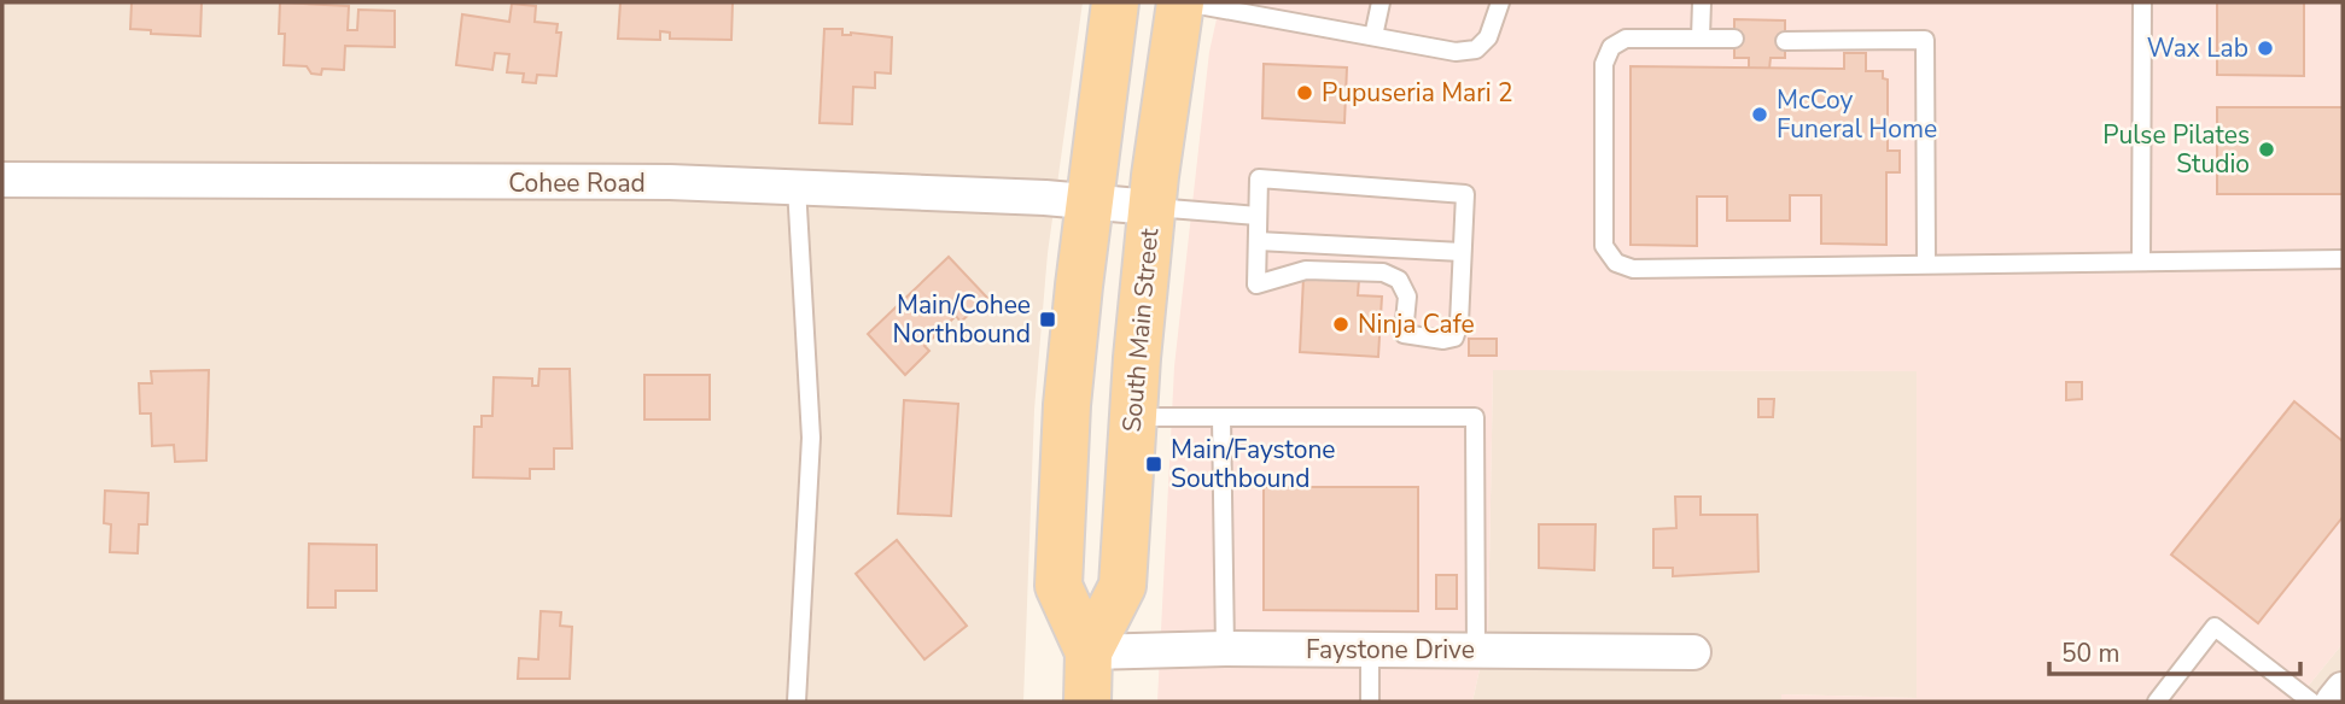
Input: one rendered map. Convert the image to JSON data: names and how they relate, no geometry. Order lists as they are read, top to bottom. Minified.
{"streets":{"main road":["South Main Street"],"street":["Cohee Road","Faystone Drive"]},"crossings":[["Cohee Road","South Main Street"],["South Main Street","Faystone Drive"]],"places":{"other":["Wax Lab","Pupuseria Mari 2","McCoy Funeral Home","Pulse Pilates Studio","Ninja Cafe"],"transit":["Main/Cohee Northbound","Main/Faystone Southbound"]},"scale_bar":"50 m"}
